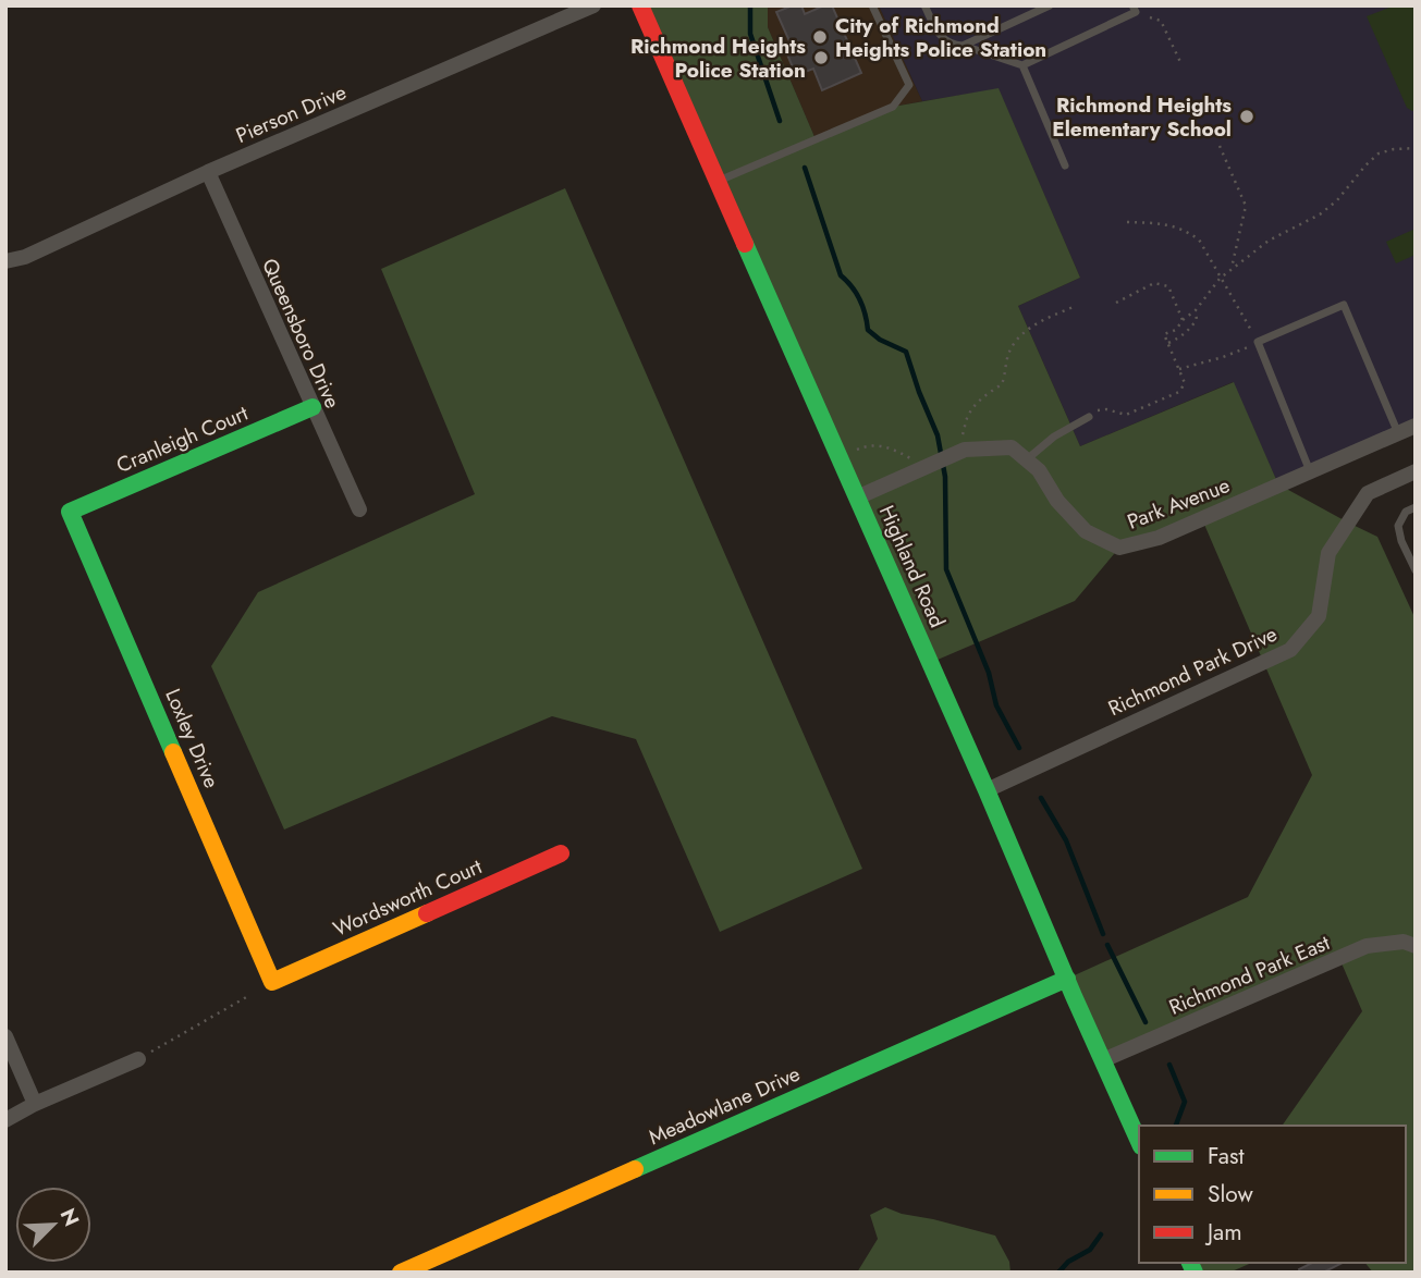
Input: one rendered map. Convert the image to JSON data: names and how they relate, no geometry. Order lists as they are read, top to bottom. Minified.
{"streets":{"street":["Pierson Drive","Queensboro Drive","Cranleigh Court","Park Avenue","Highland Road","Richmond Park Drive","Loxley Drive","Wordsworth Court","Richmond Park East","Meadowlane Drive"]},"crossings":[["Pierson Drive","Queensboro Drive"],["Queensboro Drive","Cranleigh Court"],["Cranleigh Court","Loxley Drive"],["Highland Road","Richmond Park Drive"],["Highland Road","Richmond Park East"],["Highland Road","Meadowlane Drive"],["Loxley Drive","Wordsworth Court"]],"places":["City of Richmond Heights Police Station","Richmond Heights Police Station","Richmond Heights Elementary School"],"legend":["Fast","Slow","Jam"],"north":"top right"}
